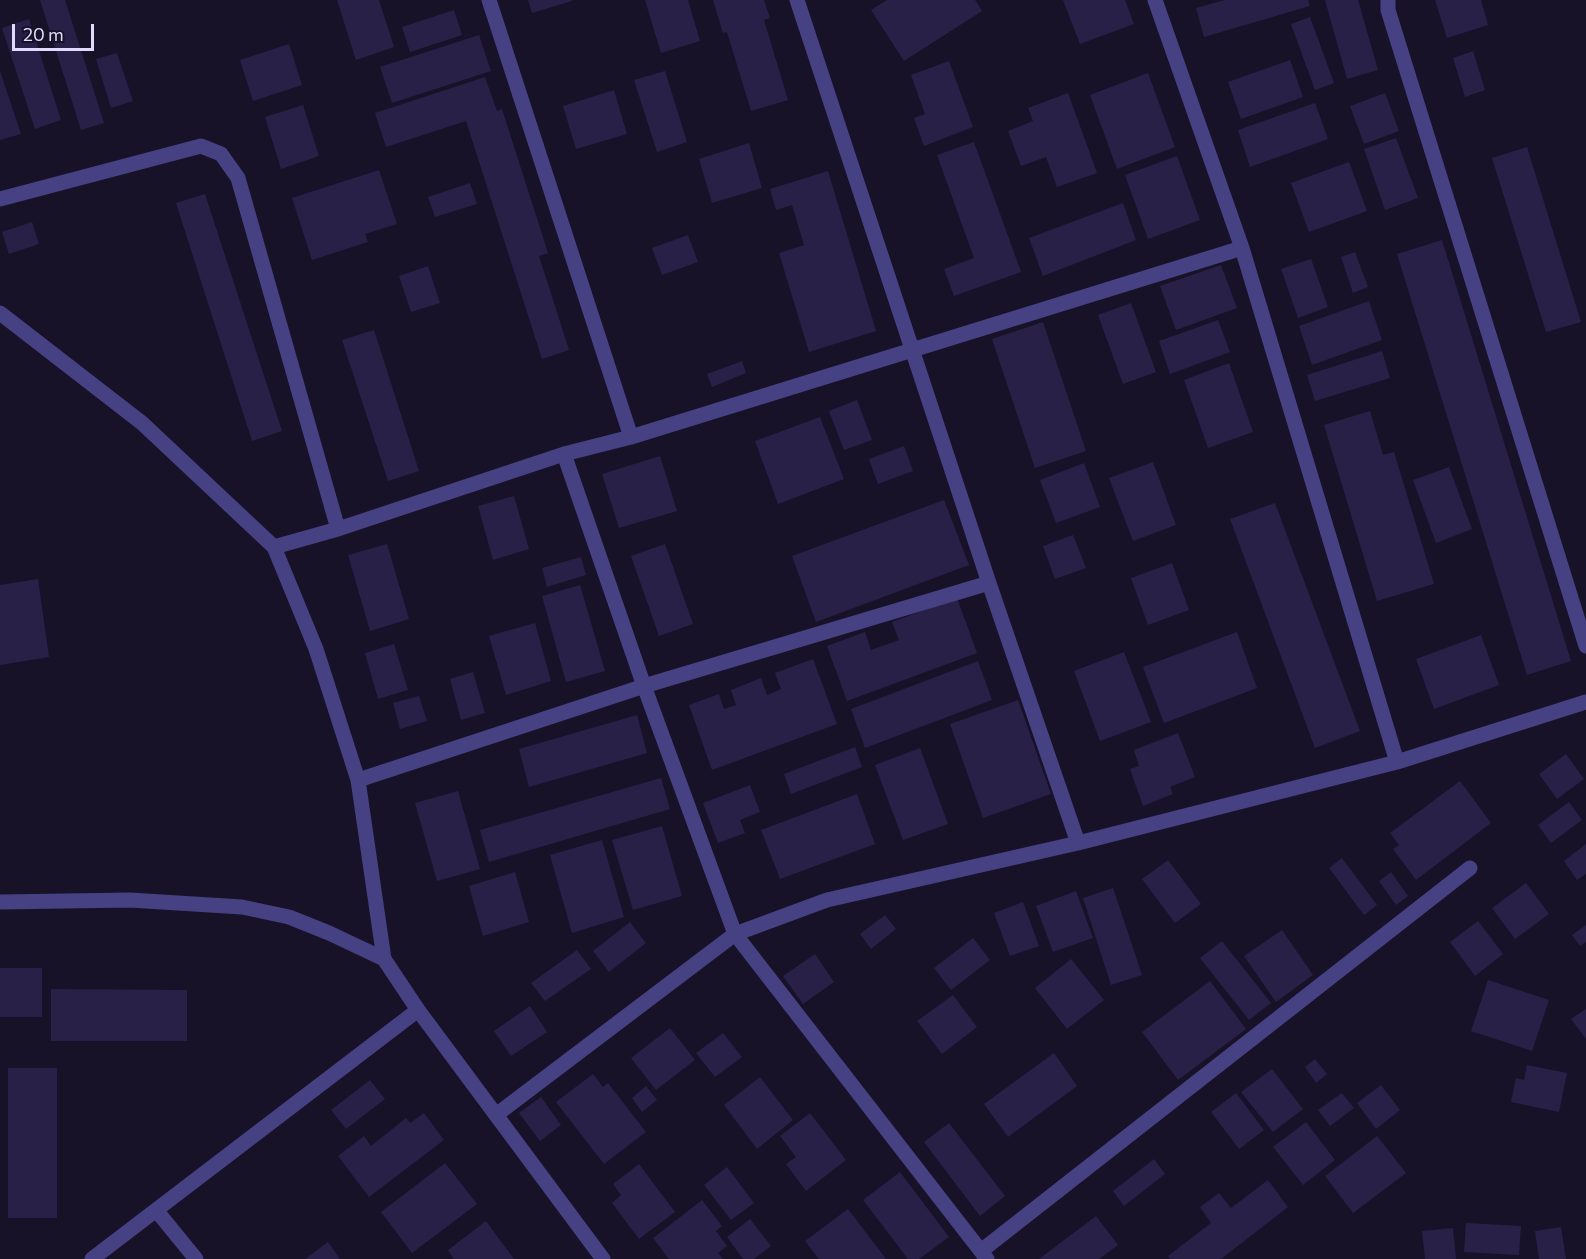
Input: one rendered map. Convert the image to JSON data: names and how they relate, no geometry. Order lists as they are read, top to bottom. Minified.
{"scale_bar":"20 m"}
